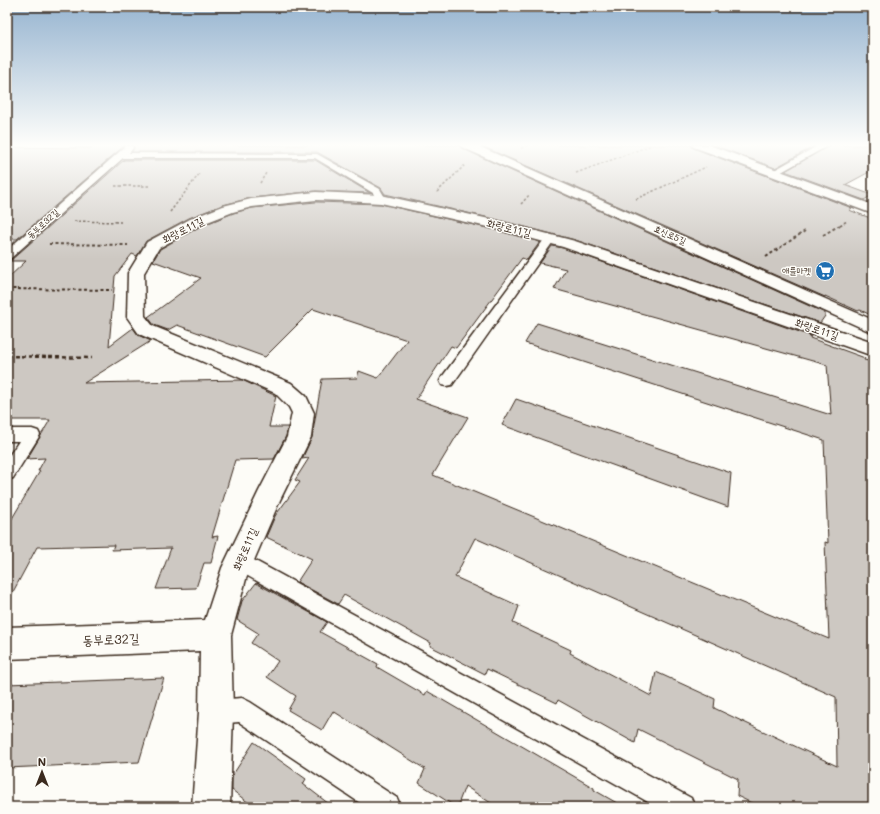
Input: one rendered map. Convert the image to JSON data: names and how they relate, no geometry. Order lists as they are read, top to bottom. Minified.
{"streets":{"street":["동부로32길","화랑로11길","효신로5길"]},"crossings":[["동부로32길","화랑로11길"]],"places":{"supermarket":["애플마켓"]},"north":"top"}
